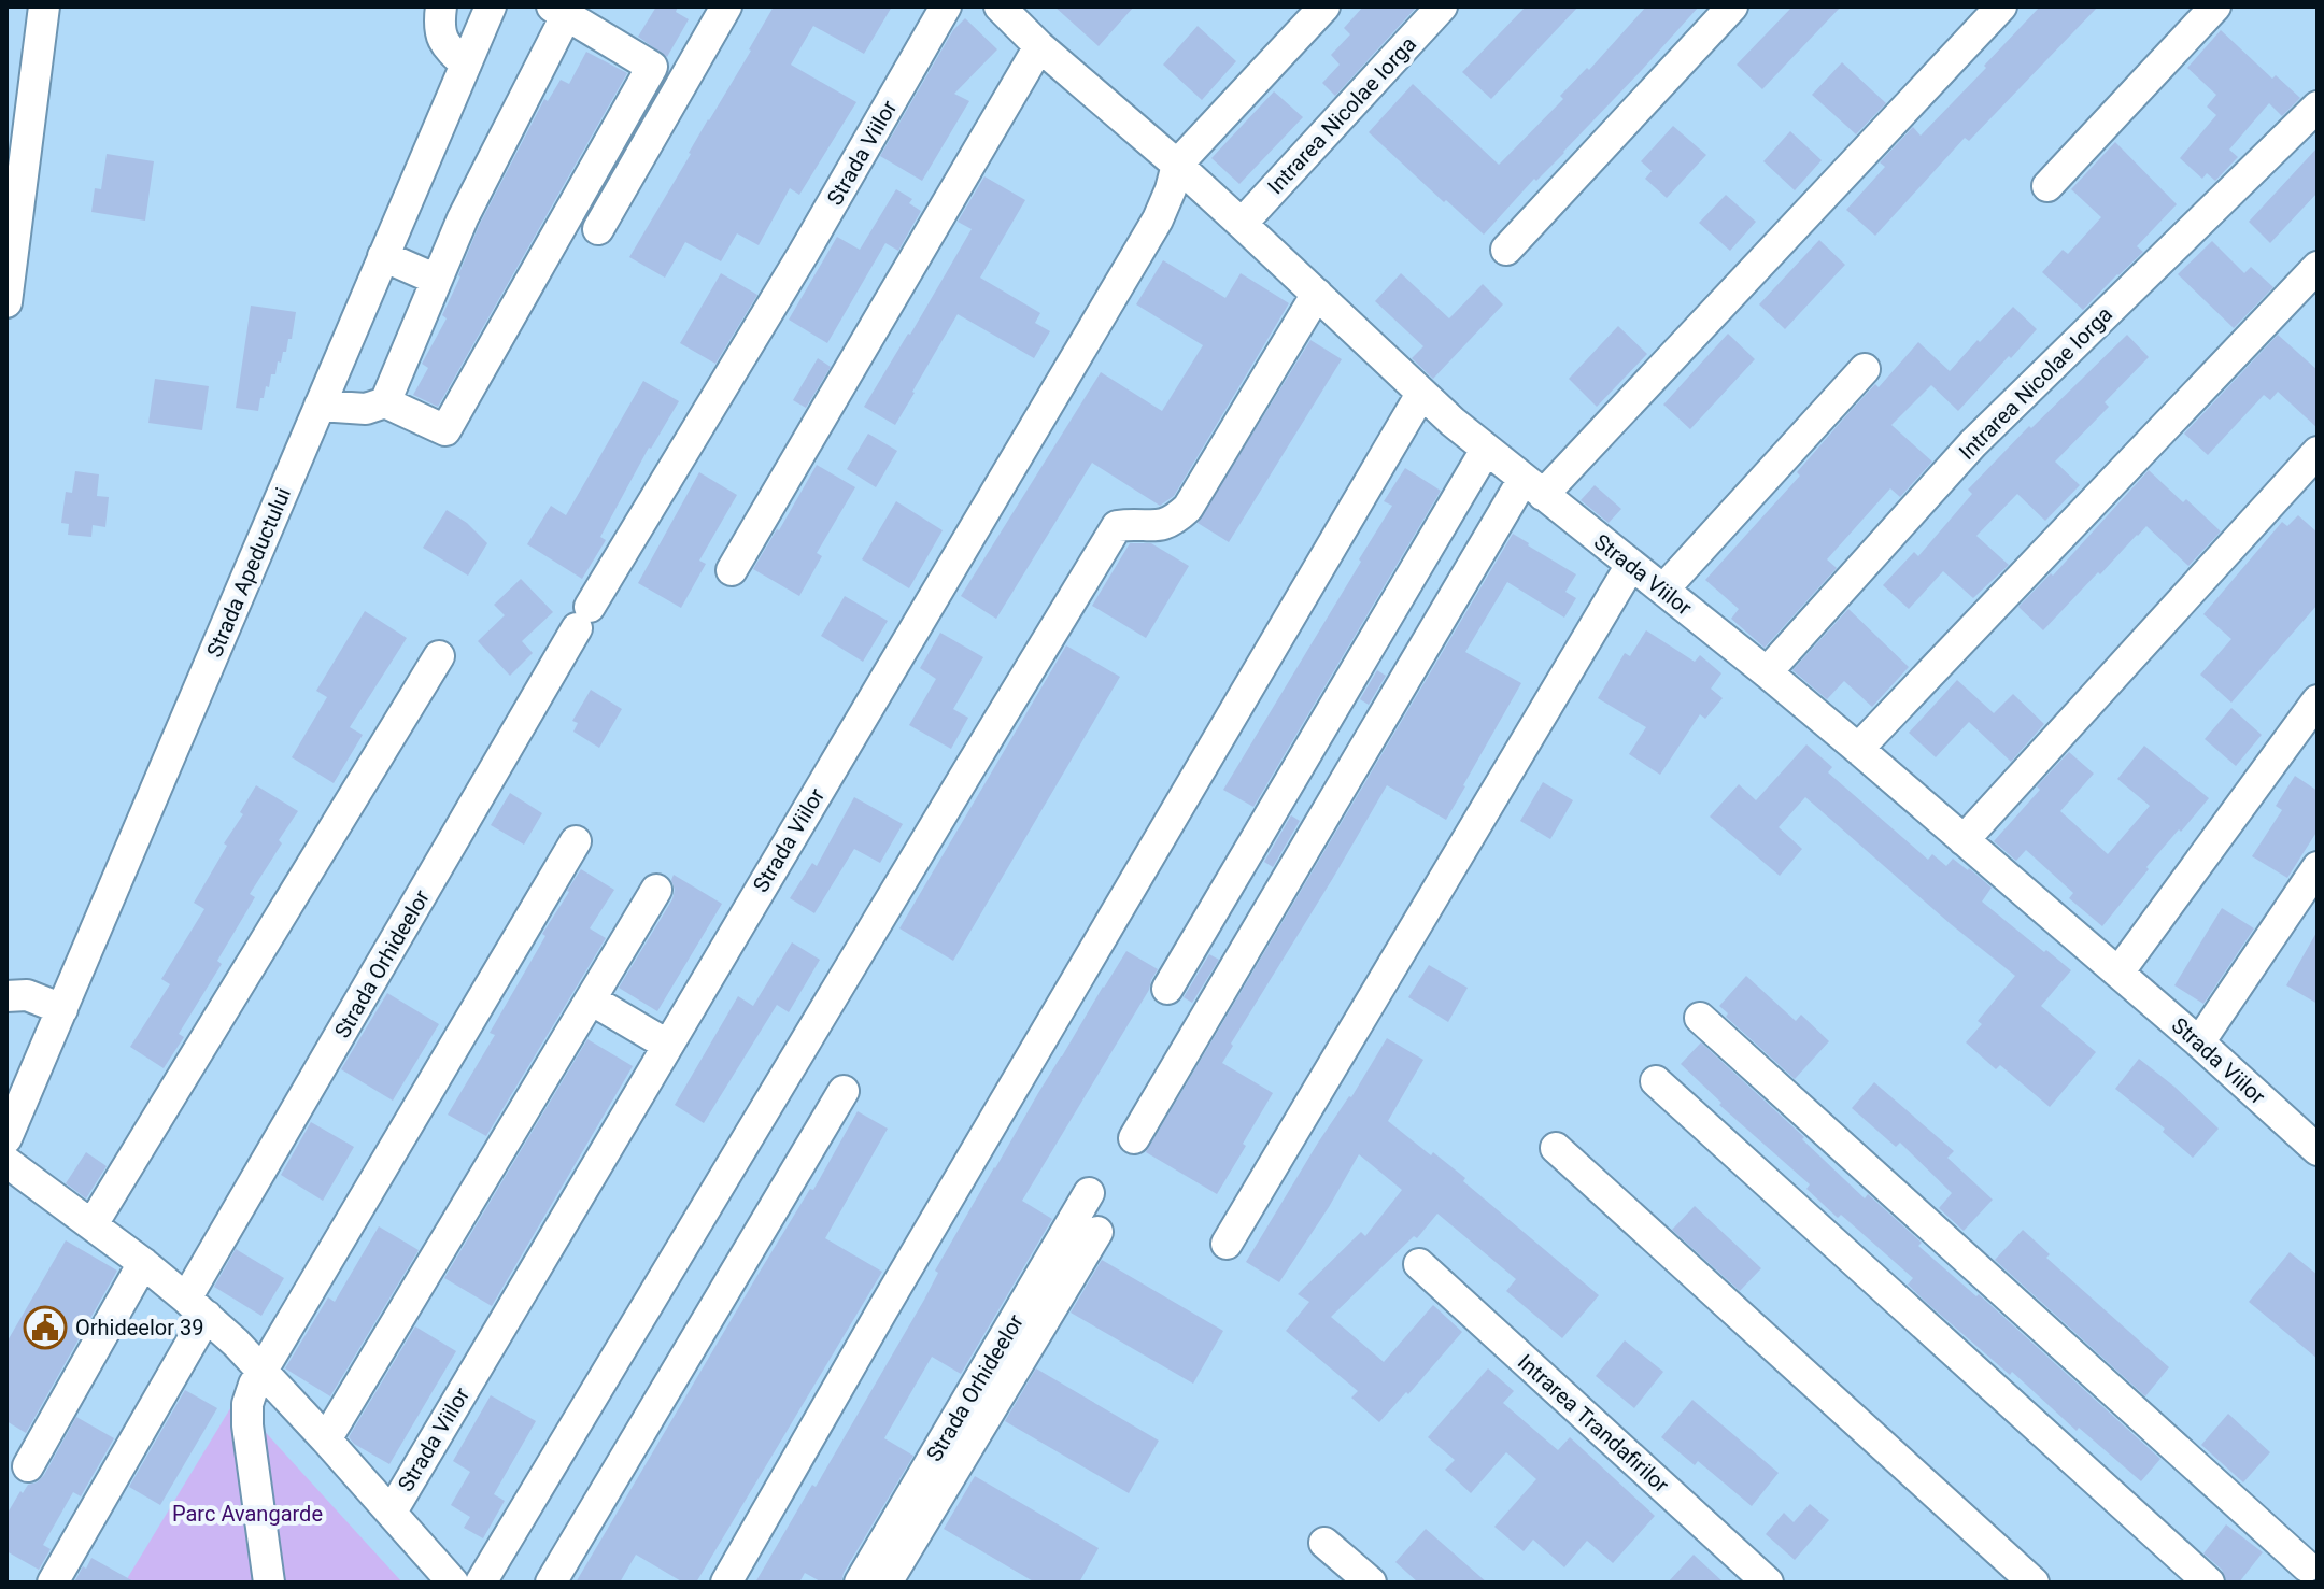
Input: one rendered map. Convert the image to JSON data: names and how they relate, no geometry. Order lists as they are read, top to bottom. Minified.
{"streets":{"street":["Intrarea Nicolae Iorga","Strada Viilor","Strada Apeductului","Strada Orhideelor","Intrarea Trandafirilor"]},"crossings":[["Intrarea Nicolae Iorga","Strada Viilor"],["Strada Viilor","Strada Orhideelor"]],"parks":["Parc Avangarde"],"places":{"public building":["Orhideelor 39"]}}
